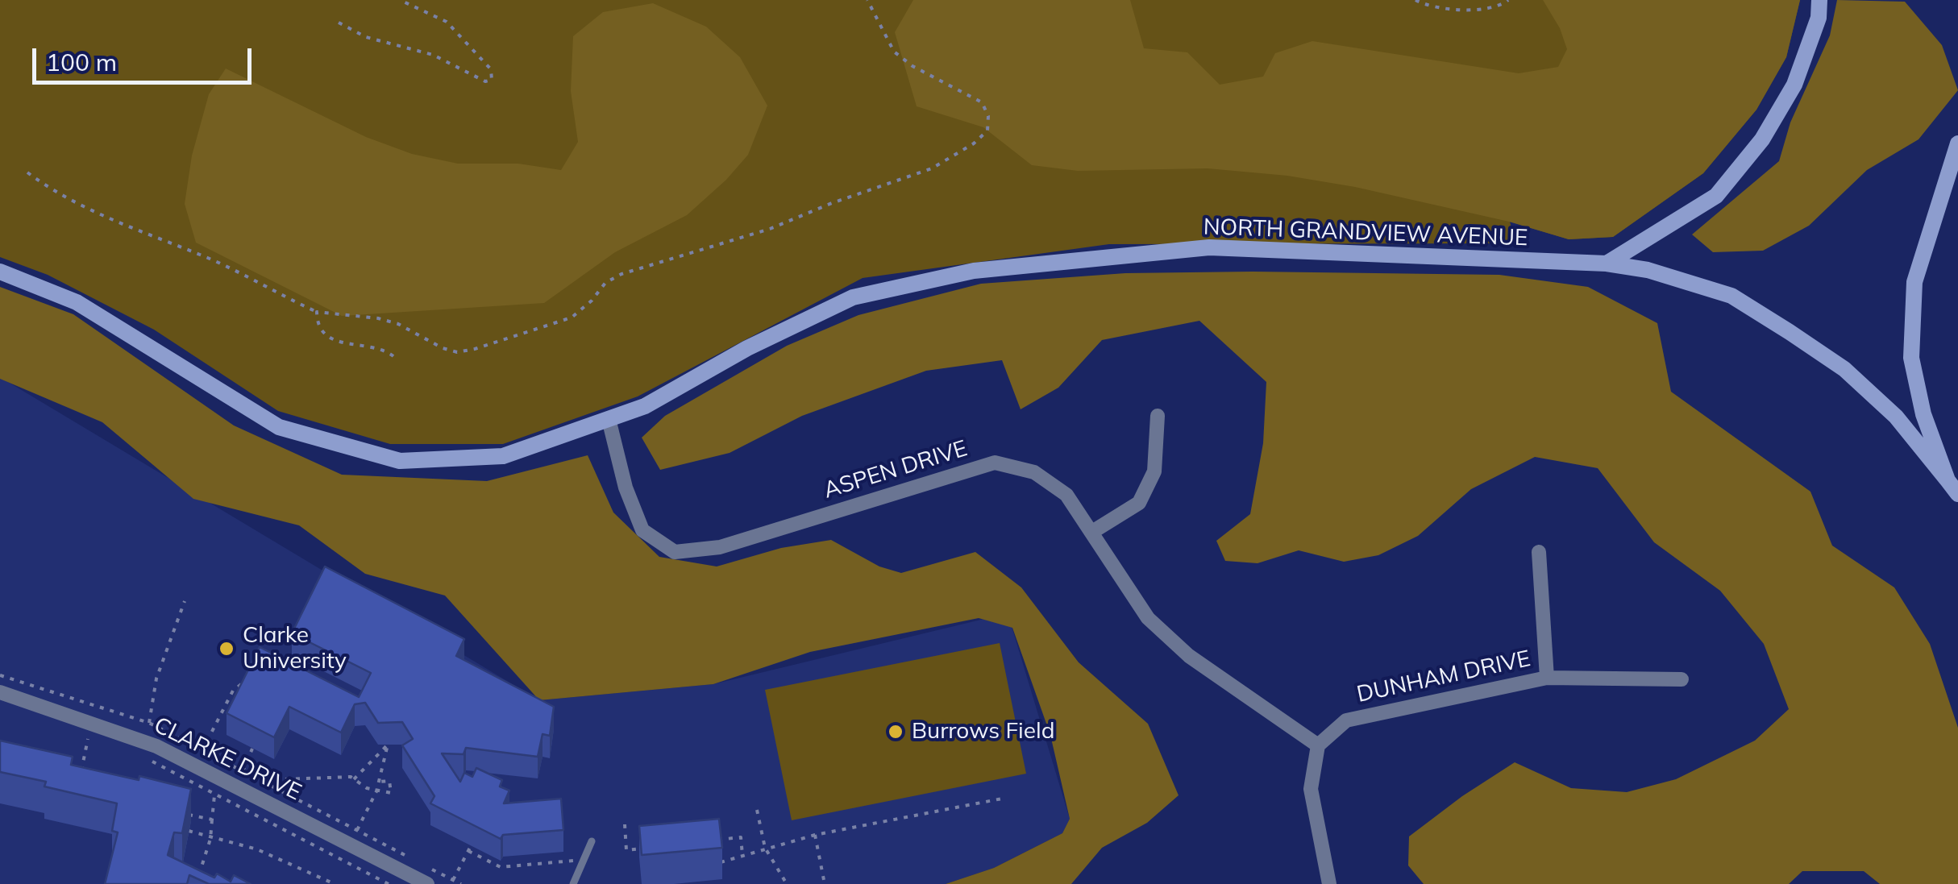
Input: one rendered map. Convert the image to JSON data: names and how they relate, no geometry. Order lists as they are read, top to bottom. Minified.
{"streets":{"street":["NORTH GRANDVIEW AVENUE","ASPEN DRIVE","DUNHAM DRIVE","CLARKE DRIVE"]},"crossings":[["NORTH GRANDVIEW AVENUE","ASPEN DRIVE"],["ASPEN DRIVE","DUNHAM DRIVE"]],"places":["Clarke University","Burrows Field"],"scale_bar":"100 m"}
